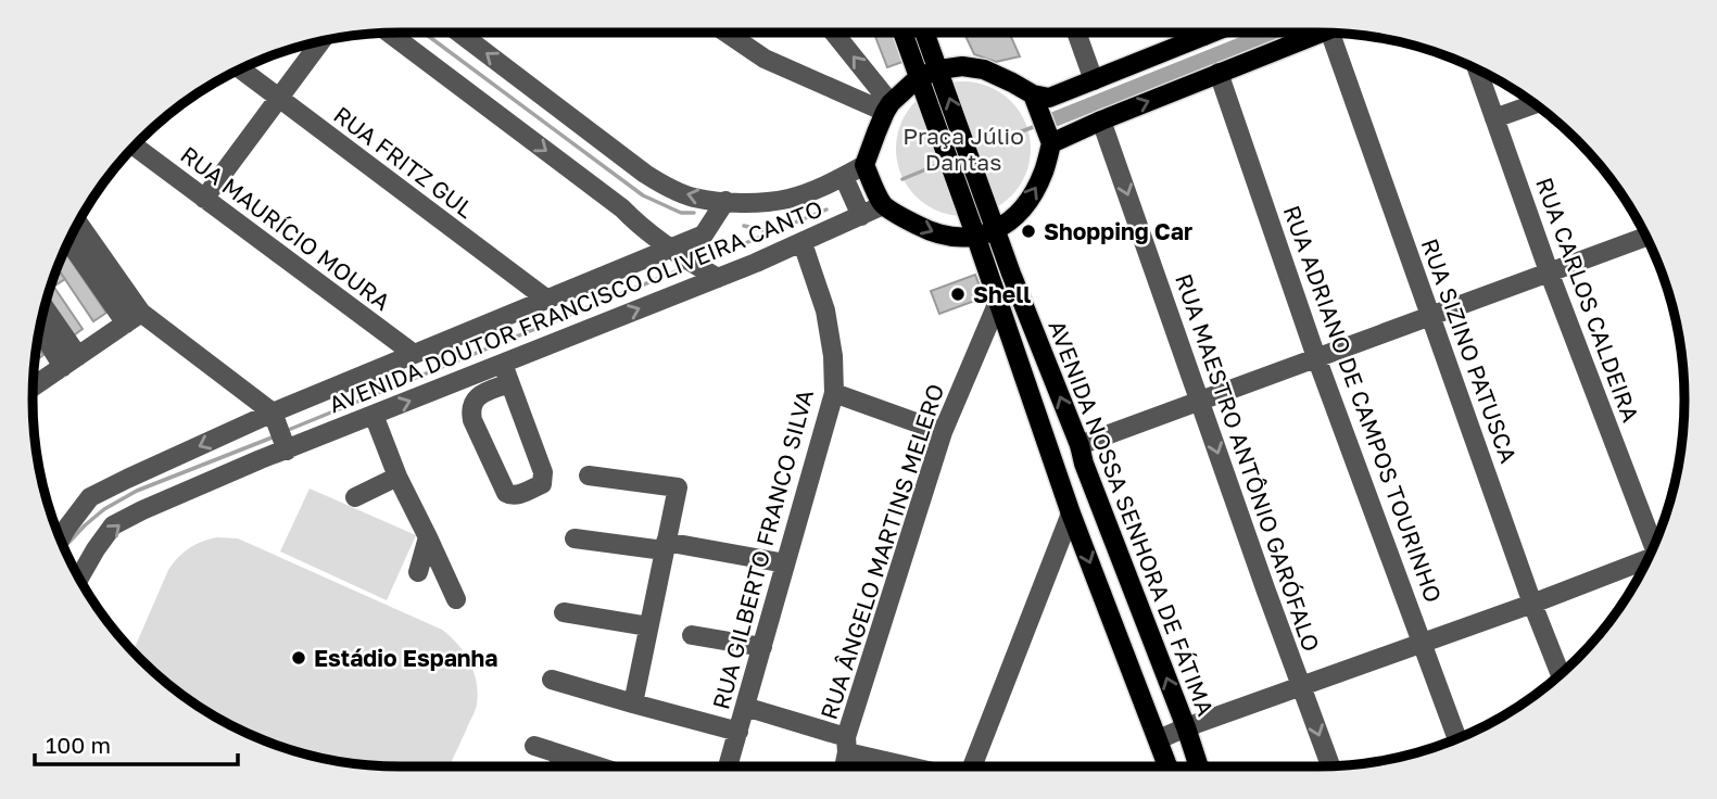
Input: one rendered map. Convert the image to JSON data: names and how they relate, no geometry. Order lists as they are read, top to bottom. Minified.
{"streets":{"main road":["AVENIDA NOSSA SENHORA DE FÁTIMA"],"street":["RUA FRITZ GUL","RUA MAURÍCIO MOURA","RUA CARLOS CALDEIRA","AVENIDA DOUTOR FRANCISCO OLIVEIRA CANTO","RUA SIZINO PATUSCA","RUA ADRIANO DE CAMPOS TOURINHO","RUA MAESTRO ANTÔNIO GARÓFALO","RUA GILBERTO FRANCO SILVA","RUA ÂNGELO MARTINS MELERO"]},"crossings":[["RUA FRITZ GUL","AVENIDA DOUTOR FRANCISCO OLIVEIRA CANTO"],["RUA MAURÍCIO MOURA","AVENIDA DOUTOR FRANCISCO OLIVEIRA CANTO"],["AVENIDA DOUTOR FRANCISCO OLIVEIRA CANTO","RUA GILBERTO FRANCO SILVA"]],"one_way":["RUA MAESTRO ANTÔNIO GARÓFALO"],"parks":["Praça Júlio Dantas"],"places":["Shopping Car","Shell","Estádio Espanha"],"scale_bar":"100 m"}
